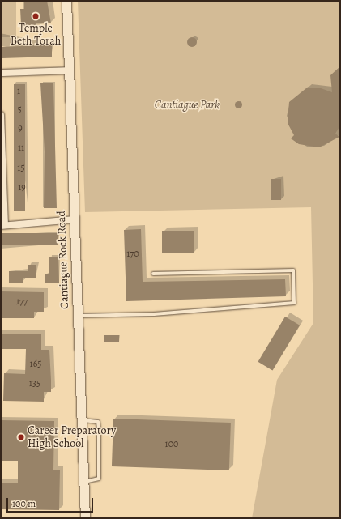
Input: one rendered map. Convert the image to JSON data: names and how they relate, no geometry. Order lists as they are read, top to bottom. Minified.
{"streets":{"main road":["Cantiague Rock Road"]},"parks":["Cantiague Park"],"places":["Temple Beth Torah","Career Preparatory High School"],"house_numbers":["1","5","9","11","15","19","170","177","165","135","100"],"scale_bar":"100 m"}
